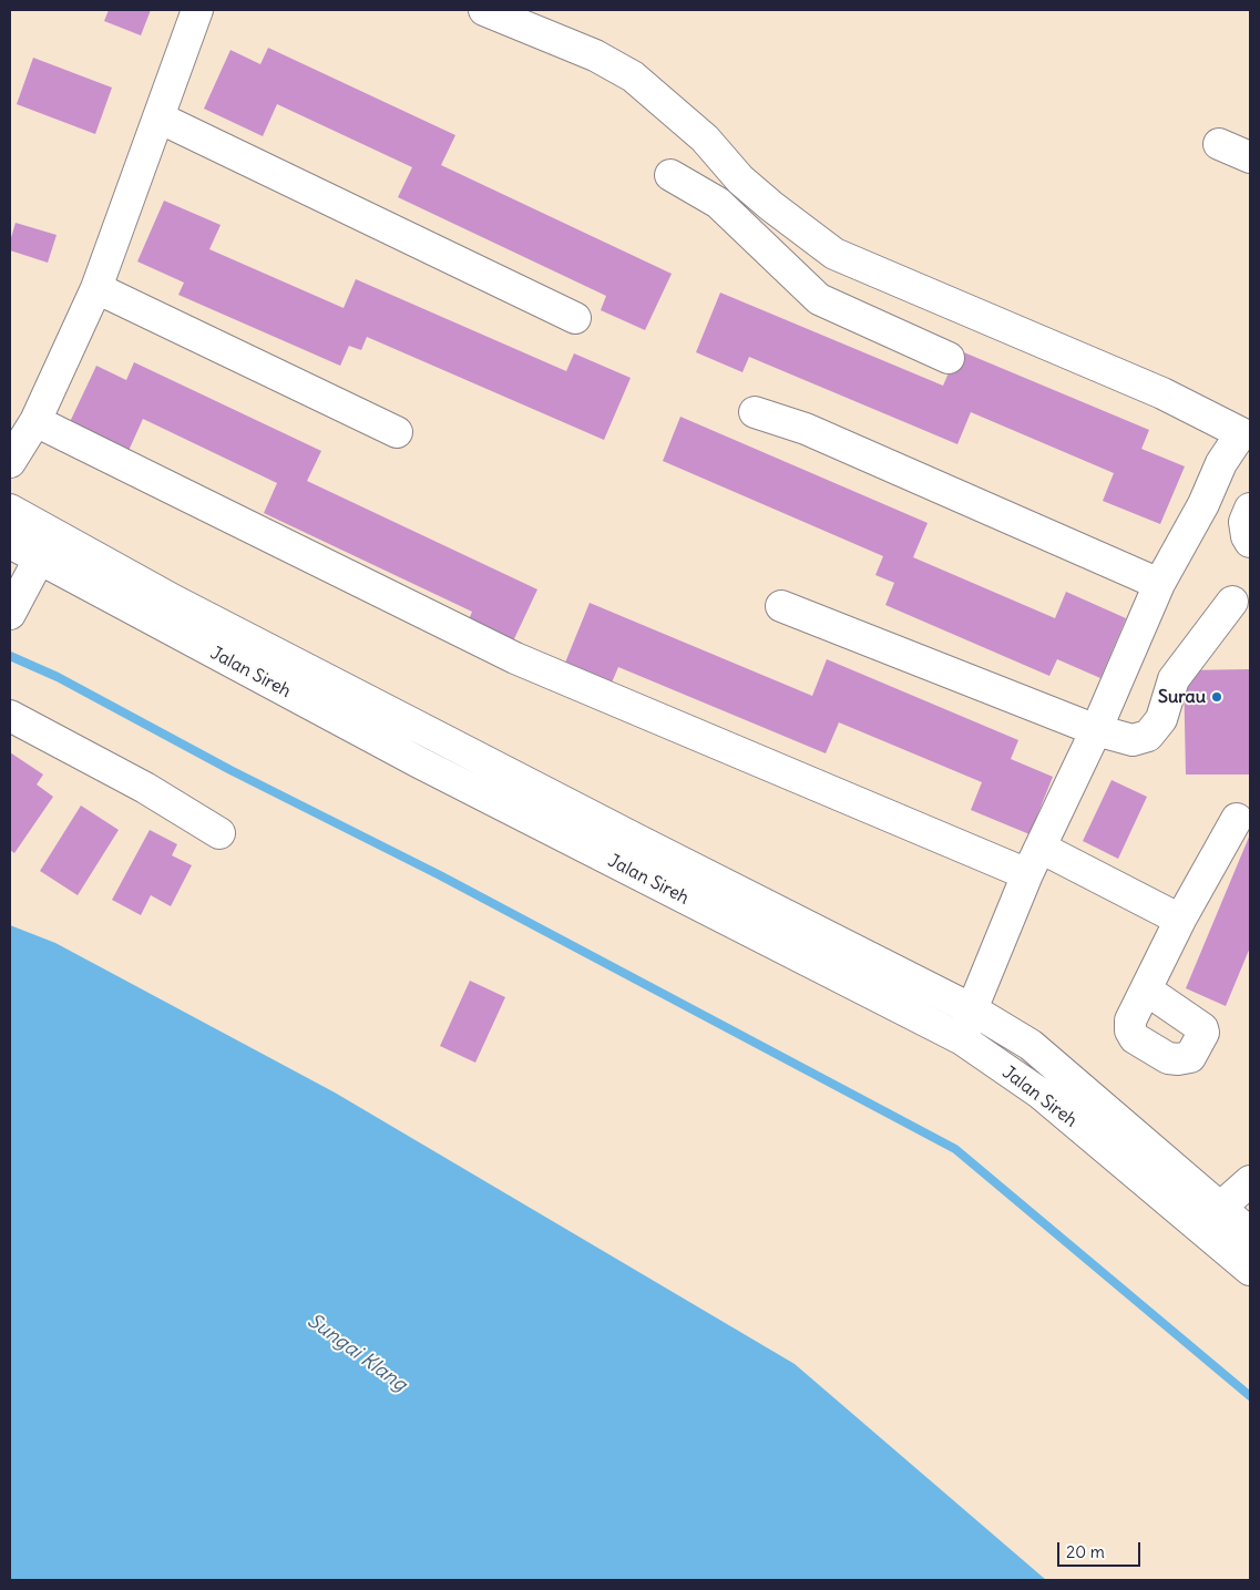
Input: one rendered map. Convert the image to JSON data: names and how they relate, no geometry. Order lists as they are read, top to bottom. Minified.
{"streets":{"street":["Jalan Sireh"]},"water":["Sungai Klang"],"places":["Surau"],"scale_bar":"20 m"}
